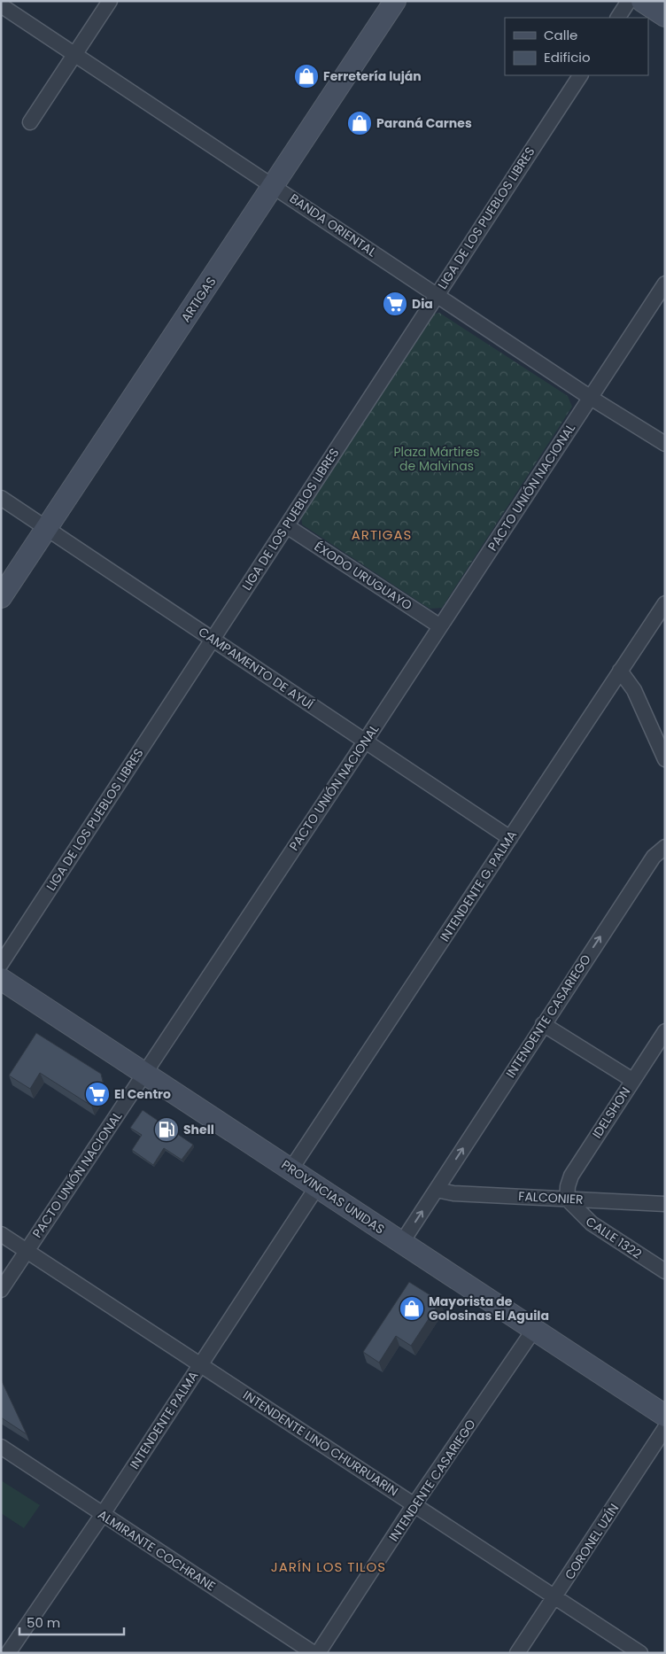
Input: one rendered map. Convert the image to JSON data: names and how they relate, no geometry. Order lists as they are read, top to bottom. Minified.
{"streets":{"street":["LIGA DE LOS PUEBLOS LIBRES","BANDA ORIENTAL","ARTIGAS","PACTO UNIÓN NACIONAL","ÉXODO URUGUAYO","CAMPAMENTO DE AYUÍ","INTENDENTE G. PALMA","INTENDENTE CASARIEGO","IDELSHON","PROVINCIAS UNIDAS","FALCONIER","CALLE 1322","INTENDENTE PALMA","INTENDENTE LINO CHURRUARIN","CORONEL UZÍN","ALMIRANTE COCHRANE"]},"crossings":[["LIGA DE LOS PUEBLOS LIBRES","BANDA ORIENTAL"],["LIGA DE LOS PUEBLOS LIBRES","ÉXODO URUGUAYO"],["LIGA DE LOS PUEBLOS LIBRES","CAMPAMENTO DE AYUÍ"],["BANDA ORIENTAL","ARTIGAS"],["BANDA ORIENTAL","PACTO UNIÓN NACIONAL"],["ARTIGAS","CAMPAMENTO DE AYUÍ"],["PACTO UNIÓN NACIONAL","ÉXODO URUGUAYO"],["PACTO UNIÓN NACIONAL","CAMPAMENTO DE AYUÍ"],["PACTO UNIÓN NACIONAL","PROVINCIAS UNIDAS"],["PACTO UNIÓN NACIONAL","INTENDENTE LINO CHURRUARIN"],["CAMPAMENTO DE AYUÍ","INTENDENTE G. PALMA"],["INTENDENTE G. PALMA","PROVINCIAS UNIDAS"],["INTENDENTE CASARIEGO","PROVINCIAS UNIDAS"],["INTENDENTE CASARIEGO","FALCONIER"],["INTENDENTE CASARIEGO","INTENDENTE LINO CHURRUARIN"],["IDELSHON","FALCONIER"],["IDELSHON","CALLE 1322"],["PROVINCIAS UNIDAS","INTENDENTE PALMA"],["FALCONIER","CALLE 1322"],["INTENDENTE PALMA","INTENDENTE LINO CHURRUARIN"],["INTENDENTE PALMA","ALMIRANTE COCHRANE"],["INTENDENTE LINO CHURRUARIN","CORONEL UZÍN"]],"one_way":["INTENDENTE CASARIEGO"],"districts":["ARTIGAS","JARÍN LOS TILOS"],"parks":["Plaza Mártires de Malvinas"],"places":{"shop":["Ferretería luján","Paraná Carnes","Mayorista de Golosinas El Aguila"],"supermarket":["Dia","El Centro"],"fuel station":["Shell"]},"legend":["Calle","Edificio"],"scale_bar":"50 m"}
